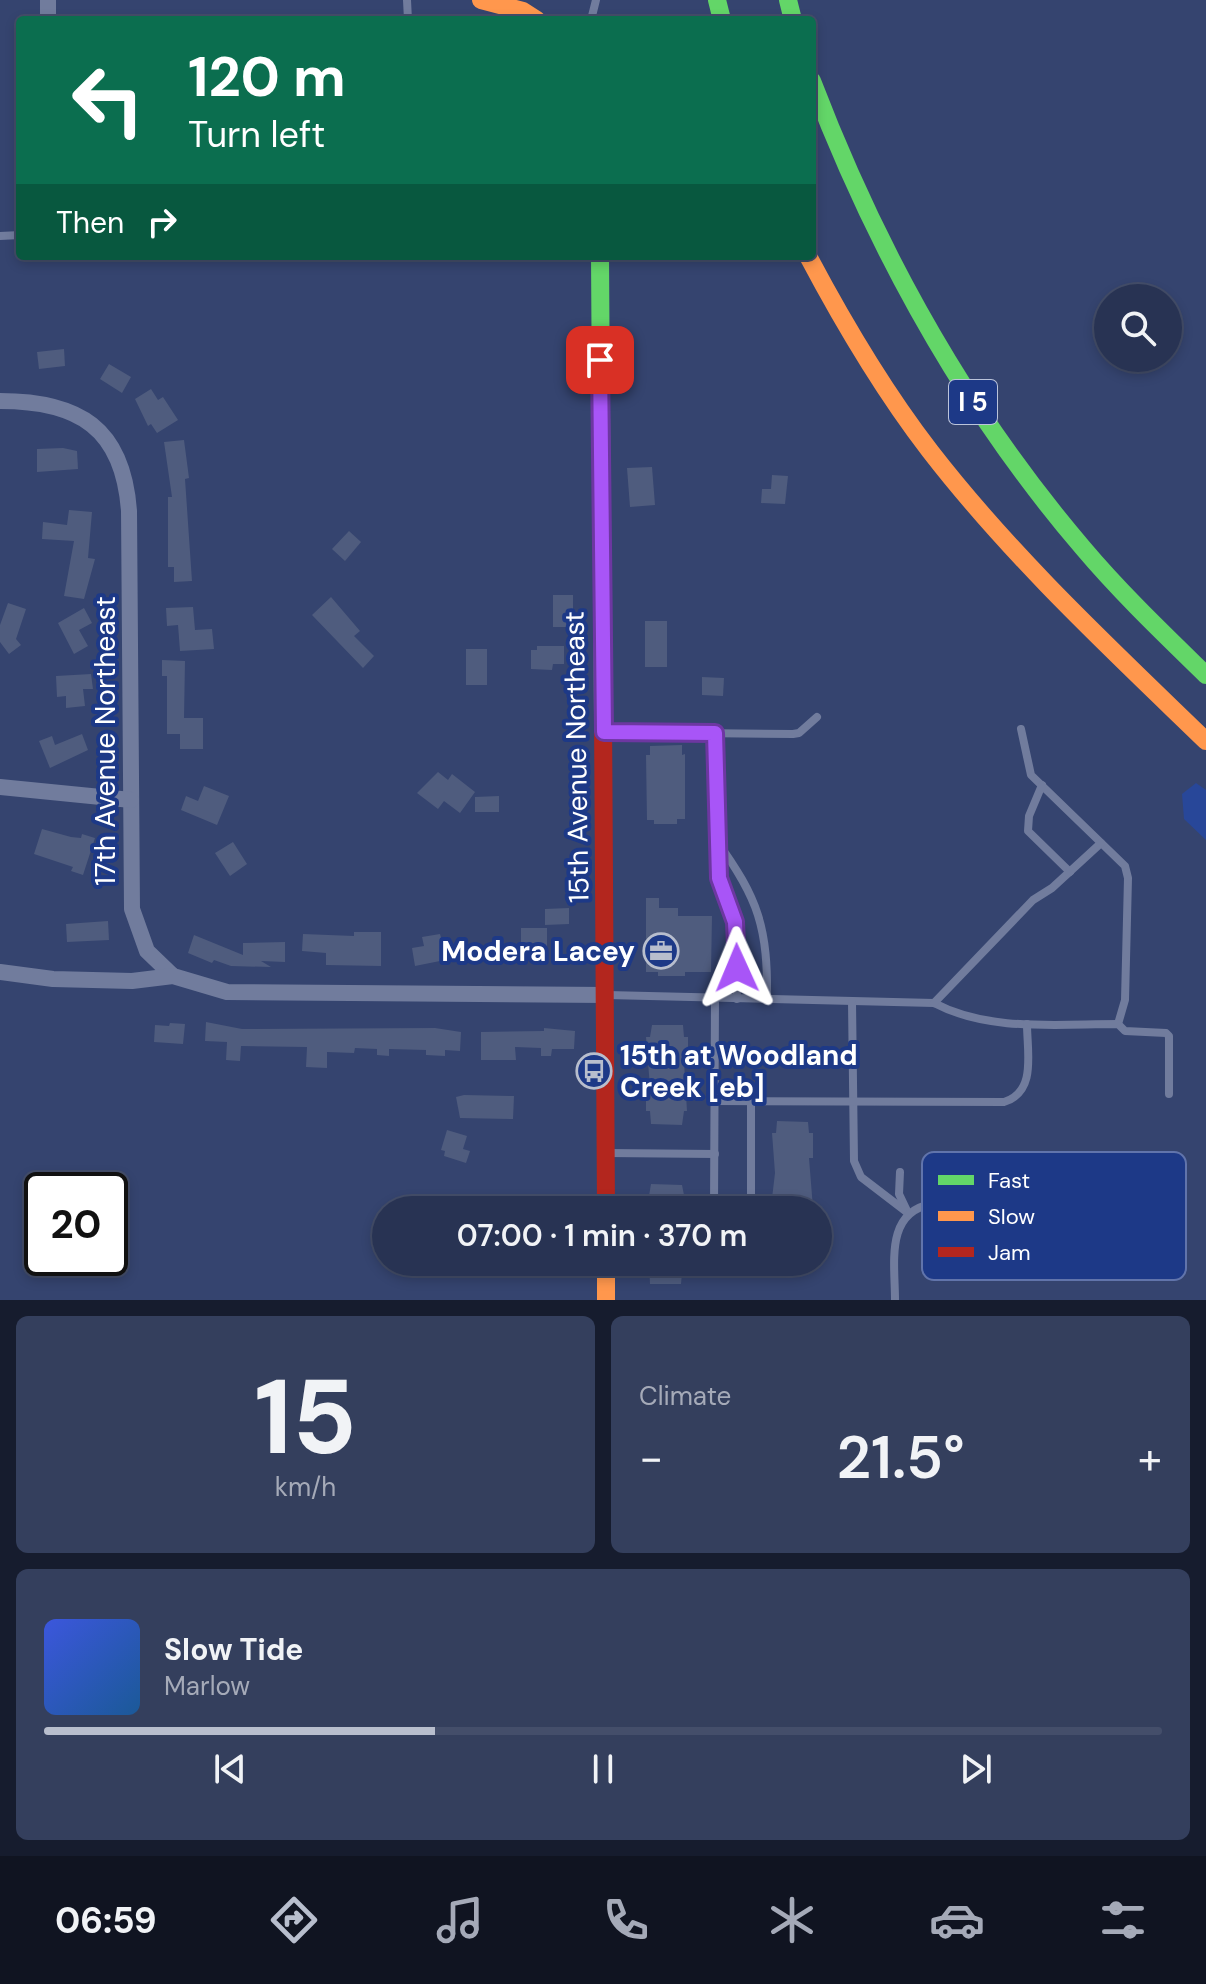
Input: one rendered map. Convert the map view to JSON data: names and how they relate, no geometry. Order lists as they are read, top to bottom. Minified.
{"streets":{"main road":["I 5","15th Avenue Northeast"],"street":["17th Avenue Northeast"]},"places":{"office":["Modera Lacey"],"bus stop":["15th at Woodland Creek [eb]"]},"legend":["Fast","Slow","Jam"],"page":{"turn":["120 m","Turn left"],"then":"Then","limit":"20","trip":"07:00 · 1 min · 370 m","tile":[["15","km/h"],"Climate"],"heat":["−","21.5°","+"],"song":["Slow Tide","Marlow"],"tabs":"06:59"}}
